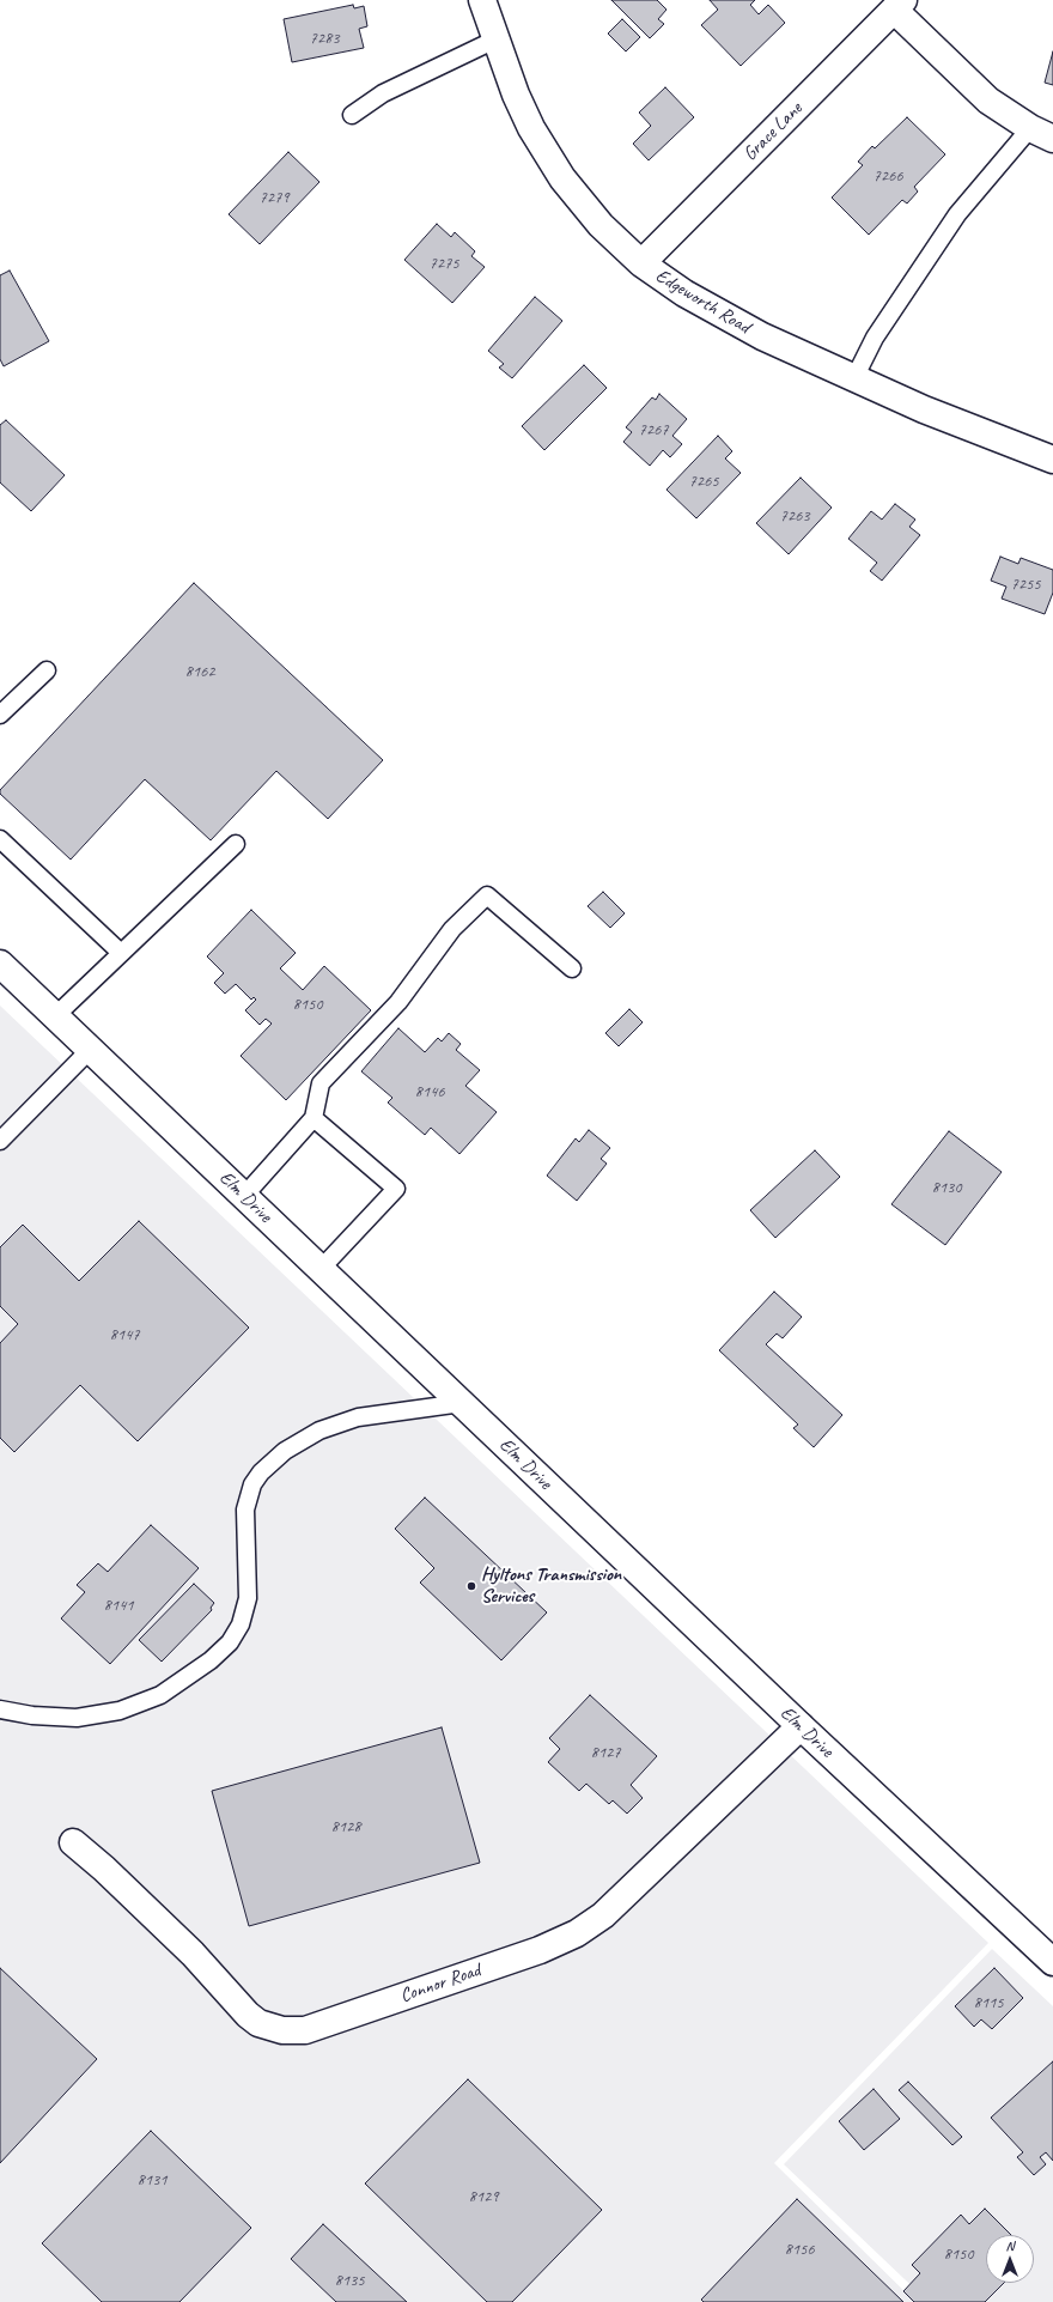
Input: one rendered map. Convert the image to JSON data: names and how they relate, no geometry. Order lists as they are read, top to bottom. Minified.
{"streets":{"street":["Grace Lane","Edgeworth Road","Elm Drive","Connor Road"]},"crossings":[["Grace Lane","Edgeworth Road"],["Elm Drive","Connor Road"]],"places":["Hyltons Transmission Services"],"house_numbers":["7283","7266","7279","7275","7267","7265","7263","7255","8162","8150","8146","8130","8147","8141","8127","8128","8115","8131","8129","8156","8150","8135"],"north":"top"}
